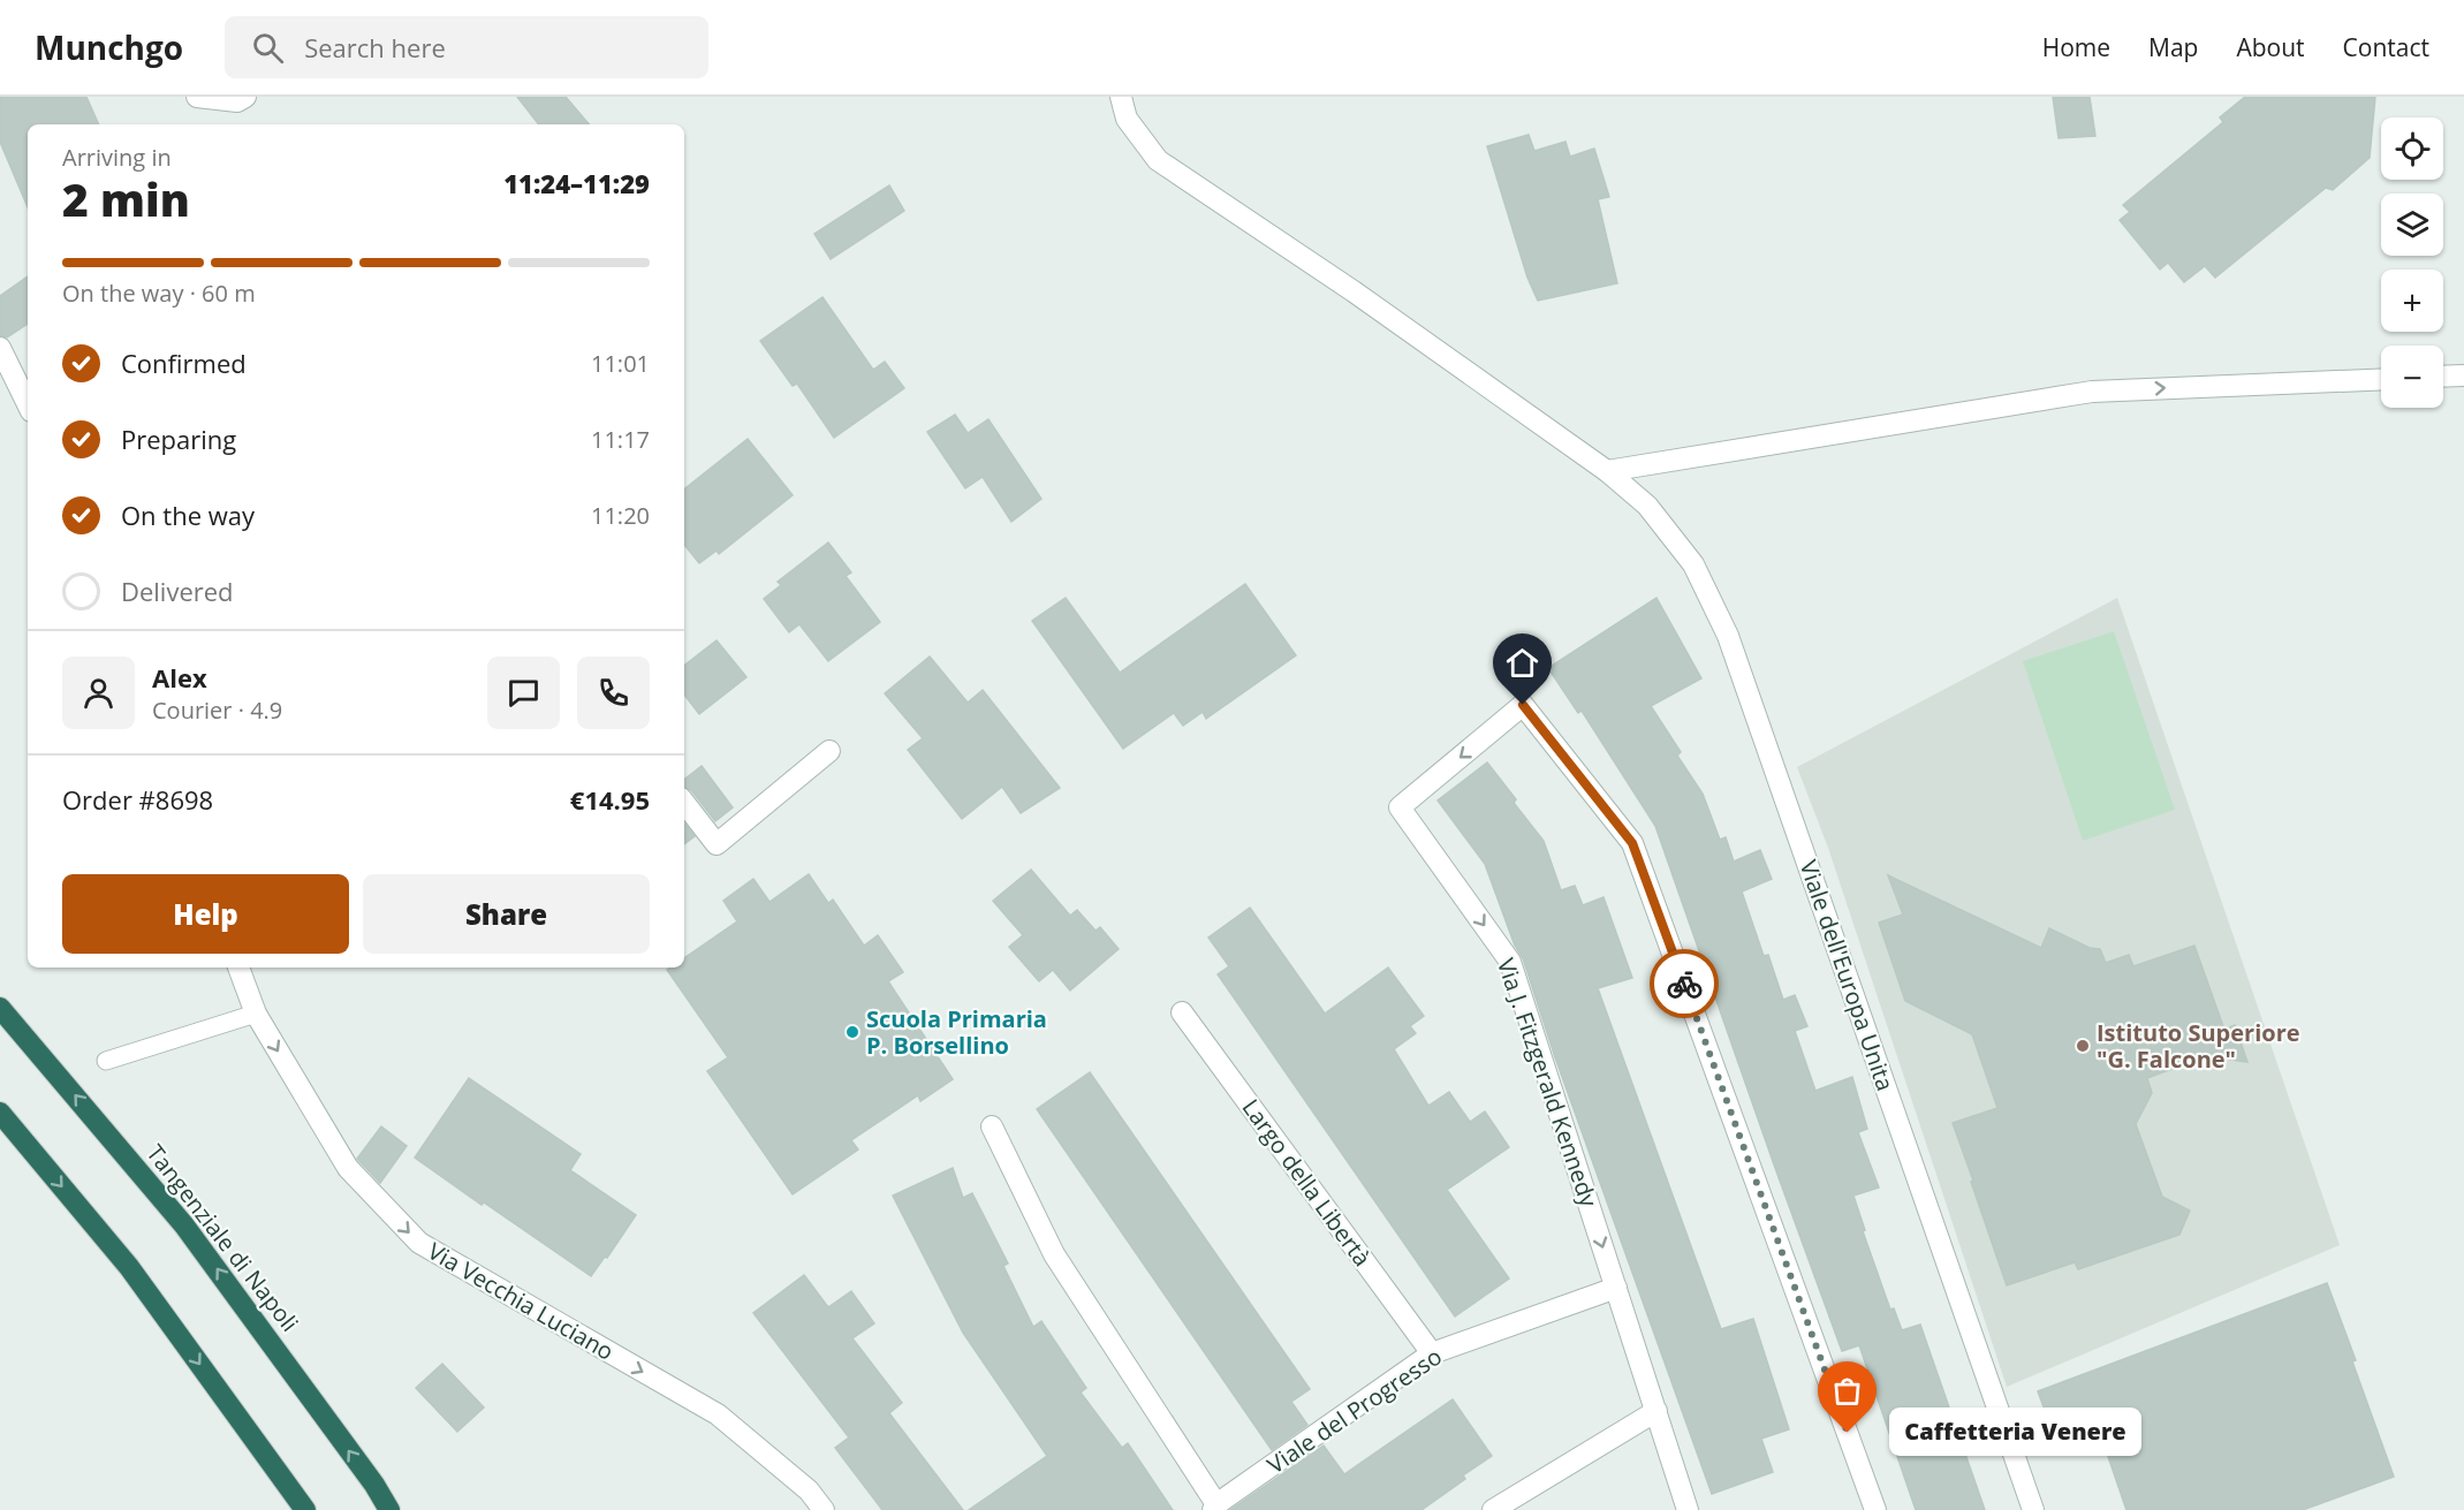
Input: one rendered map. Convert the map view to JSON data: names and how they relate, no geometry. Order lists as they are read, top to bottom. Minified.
{"streets":{"highway":["Tangenziale di Napoli"],"street":["Viale dell'Europa Unita","Via J. Fitzgerald Kennedy","Largo della Libertà","Via Vecchia Luciano","Viale del Progresso"]},"crossings":[["Via J. Fitzgerald Kennedy","Viale del Progresso"],["Largo della Libertà","Viale del Progresso"]],"one_way":["Via Vecchia Luciano"],"places":["Scuola Primaria P. Borsellino","Istituto Superiore \"G. Falcone\"","Caffetteria Venere"],"page":{"header":"Munchgo","search":"Search here","nav":["Home","Map","About","Contact"],"map_buttons":["+","−"],"heading":["2 min","Arriving in","11:24–11:29"],"panel":["Alex","Courier · 4.9","Order #8698","€14.95"],"bar":"On the way · 60 m","list":[["Confirmed","11:01"],["Preparing","11:17"],["On the way","11:20"],"Delivered"],"buttons":["Help","Share"],"bubble":"Caffetteria Venere"}}
